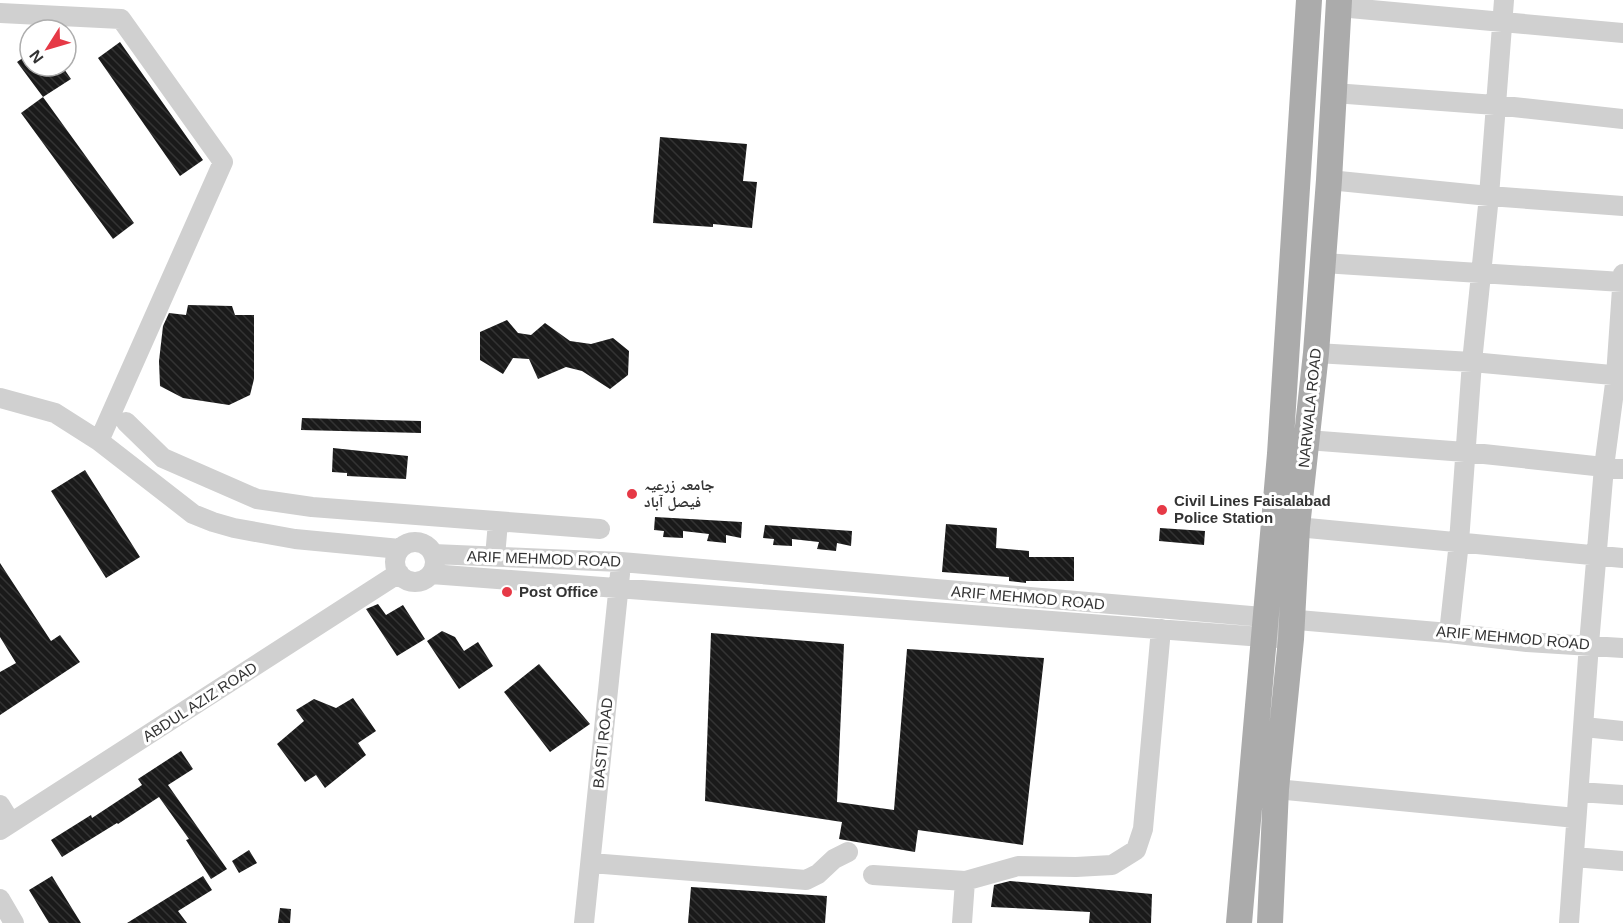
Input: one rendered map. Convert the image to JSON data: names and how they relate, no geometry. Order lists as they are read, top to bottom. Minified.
{"streets":{"main road":["NARWALA ROAD"],"street":["ARIF MEHMOD ROAD","ABDUL AZIZ ROAD","BASTI ROAD"]},"crossings":[["NARWALA ROAD","ARIF MEHMOD ROAD"],["ARIF MEHMOD ROAD","ABDUL AZIZ ROAD"],["ARIF MEHMOD ROAD","BASTI ROAD"]],"places":["جامعہ زرعیہ فیصل آباد","Civil Lines Faisalabad Police Station","Post Office"],"north":"bottom left"}
